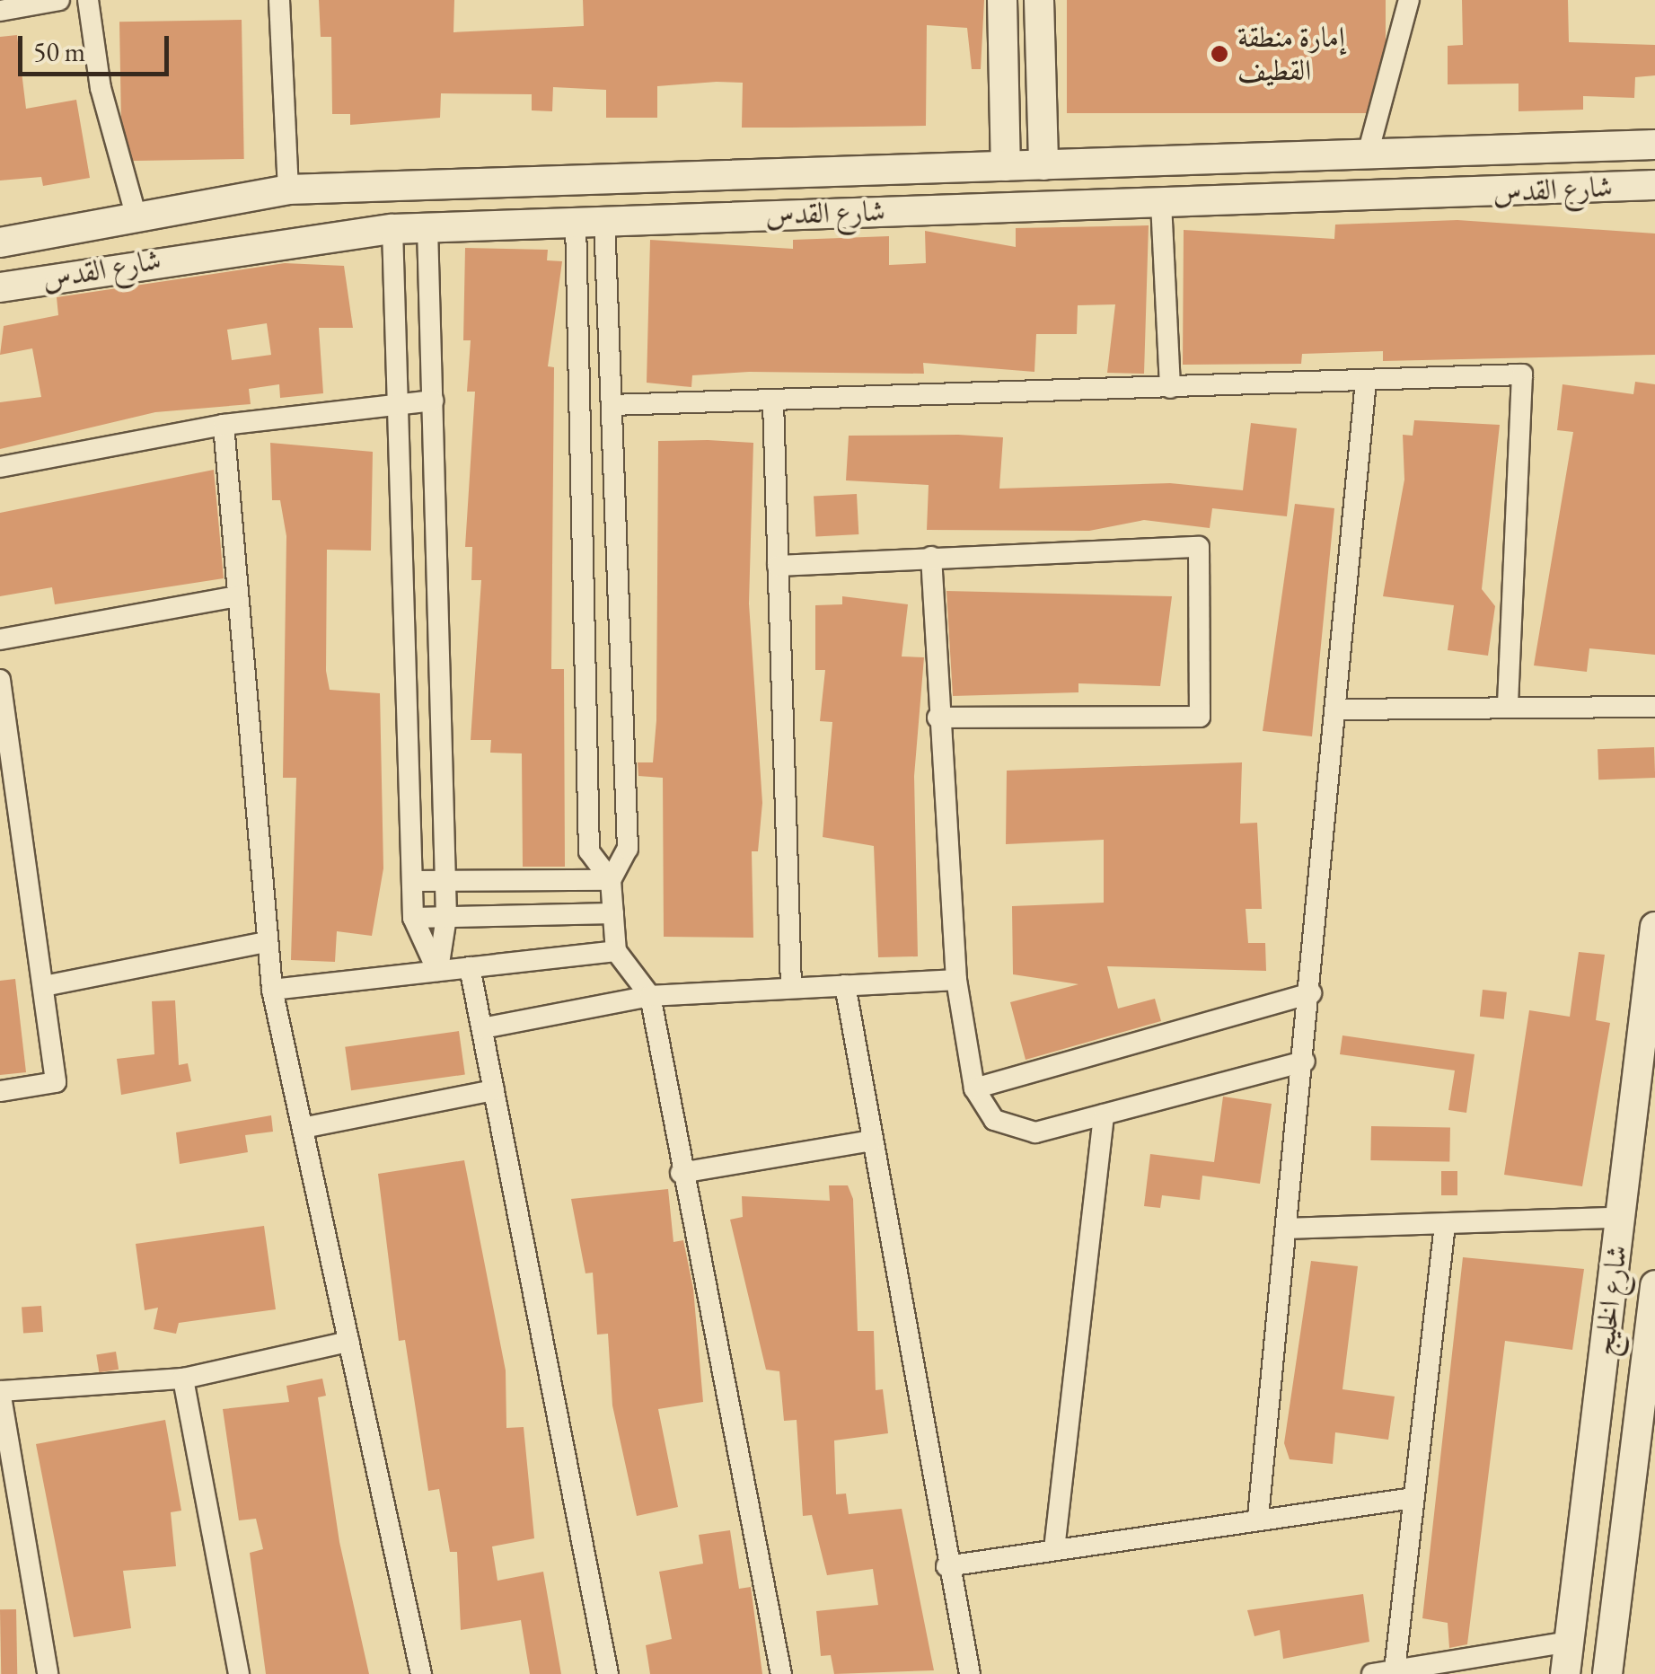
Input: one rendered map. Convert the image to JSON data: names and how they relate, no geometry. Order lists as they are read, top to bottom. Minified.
{"streets":{"main road":["شارع القدس","شارع الخليج"]},"places":["إمارة منطقة القطيف"],"scale_bar":"50 m"}
